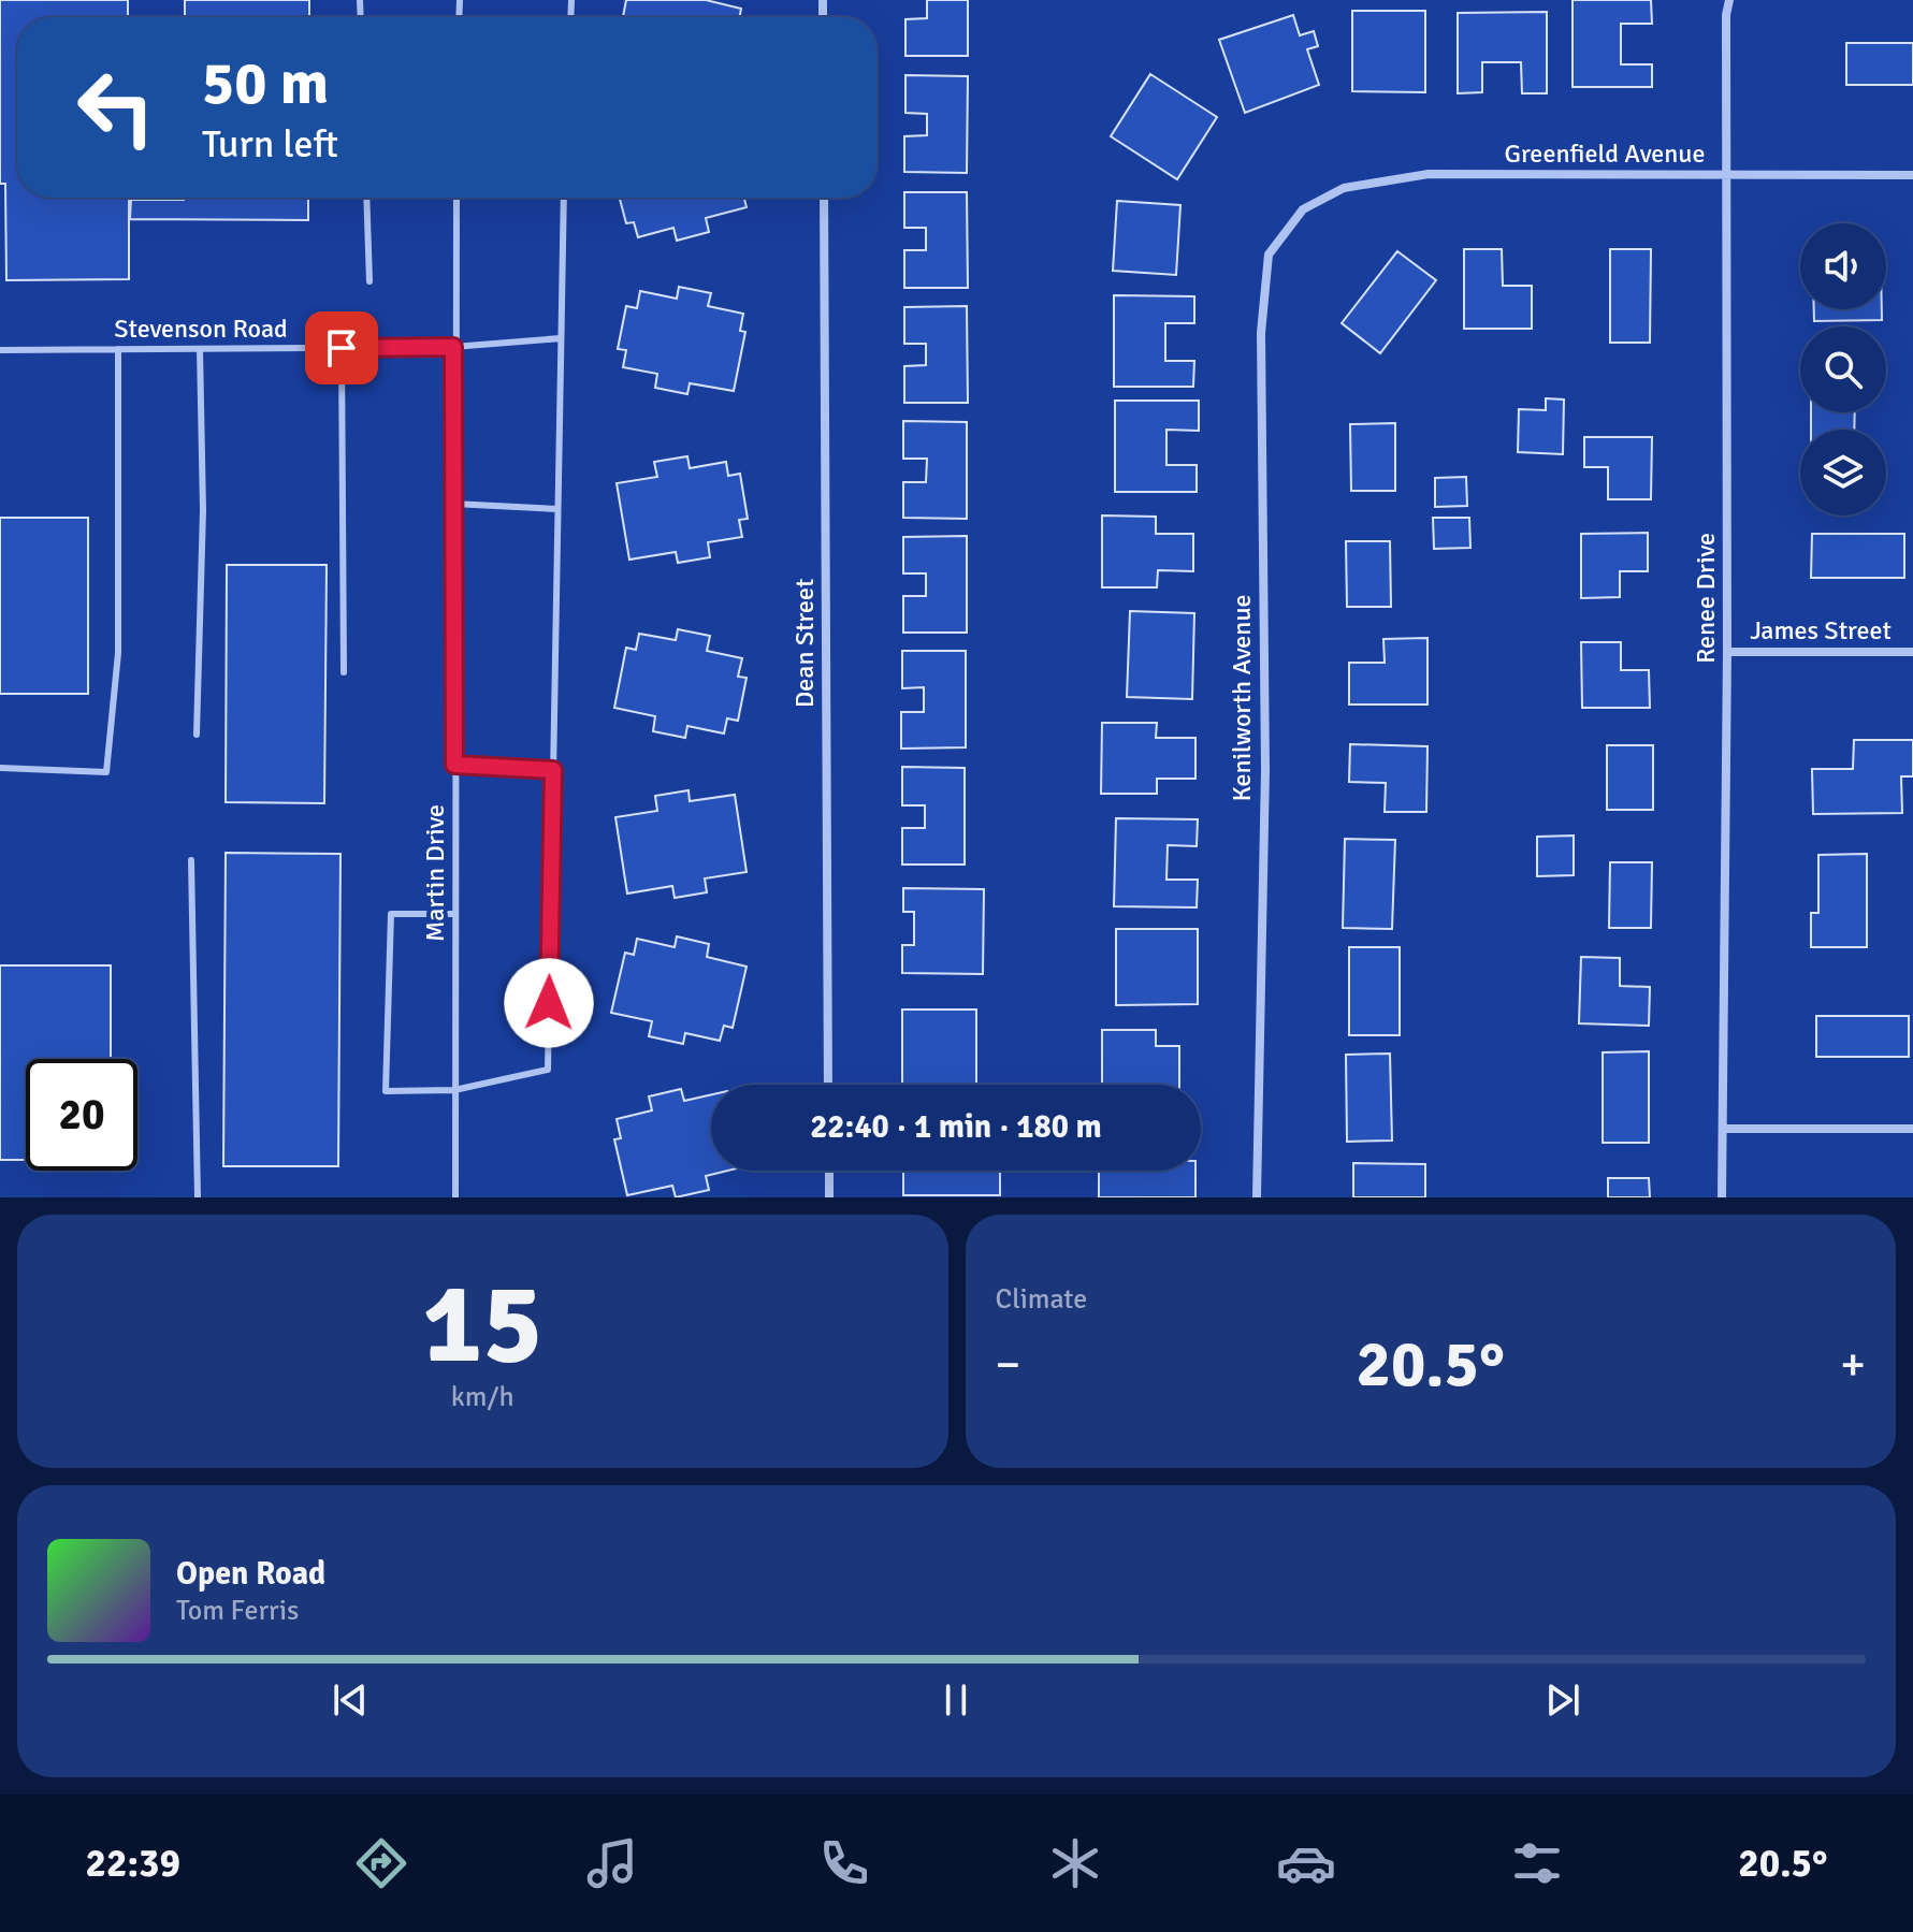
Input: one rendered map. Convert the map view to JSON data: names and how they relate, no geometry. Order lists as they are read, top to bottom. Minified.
{"streets":{"street":["Greenfield Avenue","Renee Drive","James Street","Dean Street","Kenilworth Avenue"],"lane":["Stevenson Road","Martin Drive"]},"crossings":[["Greenfield Avenue","Renee Drive"],["Greenfield Avenue","Kenilworth Avenue"],["Stevenson Road","Martin Drive"],["Renee Drive","James Street"]],"page":{"turn":["50 m","Turn left"],"limit":"20","trip":"22:40 · 1 min · 180 m","tile":[["15","km/h"],"Climate"],"heat":["−","20.5°","+"],"song":["Open Road","Tom Ferris"],"tabs":["22:39","20.5°"]}}
